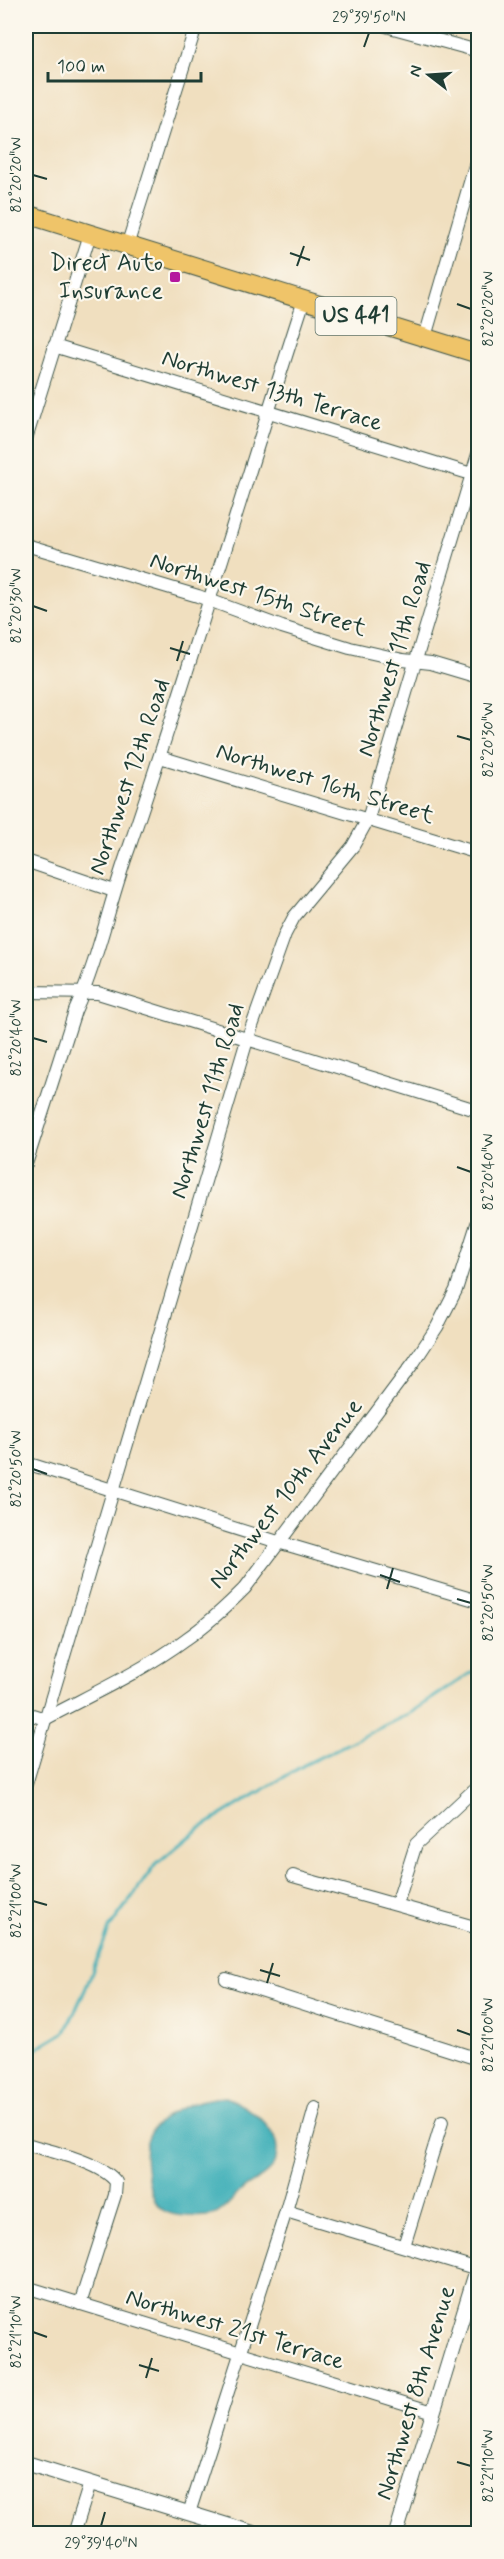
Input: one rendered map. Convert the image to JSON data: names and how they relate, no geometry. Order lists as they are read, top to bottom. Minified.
{"streets":{"main road":["US 441"],"street":["Northwest 13th Terrace","Northwest 15th Street","Northwest 11th Road","Northwest 12th Road","Northwest 16th Street","Northwest 10th Avenue","Northwest 21st Terrace","Northwest 8th Avenue"]},"crossings":[["US 441","Northwest 12th Road"],["Northwest 13th Terrace","Northwest 11th Road"],["Northwest 13th Terrace","Northwest 12th Road"],["Northwest 15th Street","Northwest 11th Road"],["Northwest 15th Street","Northwest 12th Road"],["Northwest 11th Road","Northwest 16th Street"],["Northwest 11th Road","Northwest 10th Avenue"],["Northwest 12th Road","Northwest 16th Street"],["Northwest 21st Terrace","Northwest 8th Avenue"]],"places":{"transit":["Direct Auto Insurance"]},"scale_bar":"100 m","north":"left","coordinates":["29°39'50\"N","82°20'20\"W","82°20'30\"W","82°20'40\"W","82°20'50\"W","82°21'00\"W","82°21'10\"W","29°39'40\"N"]}
